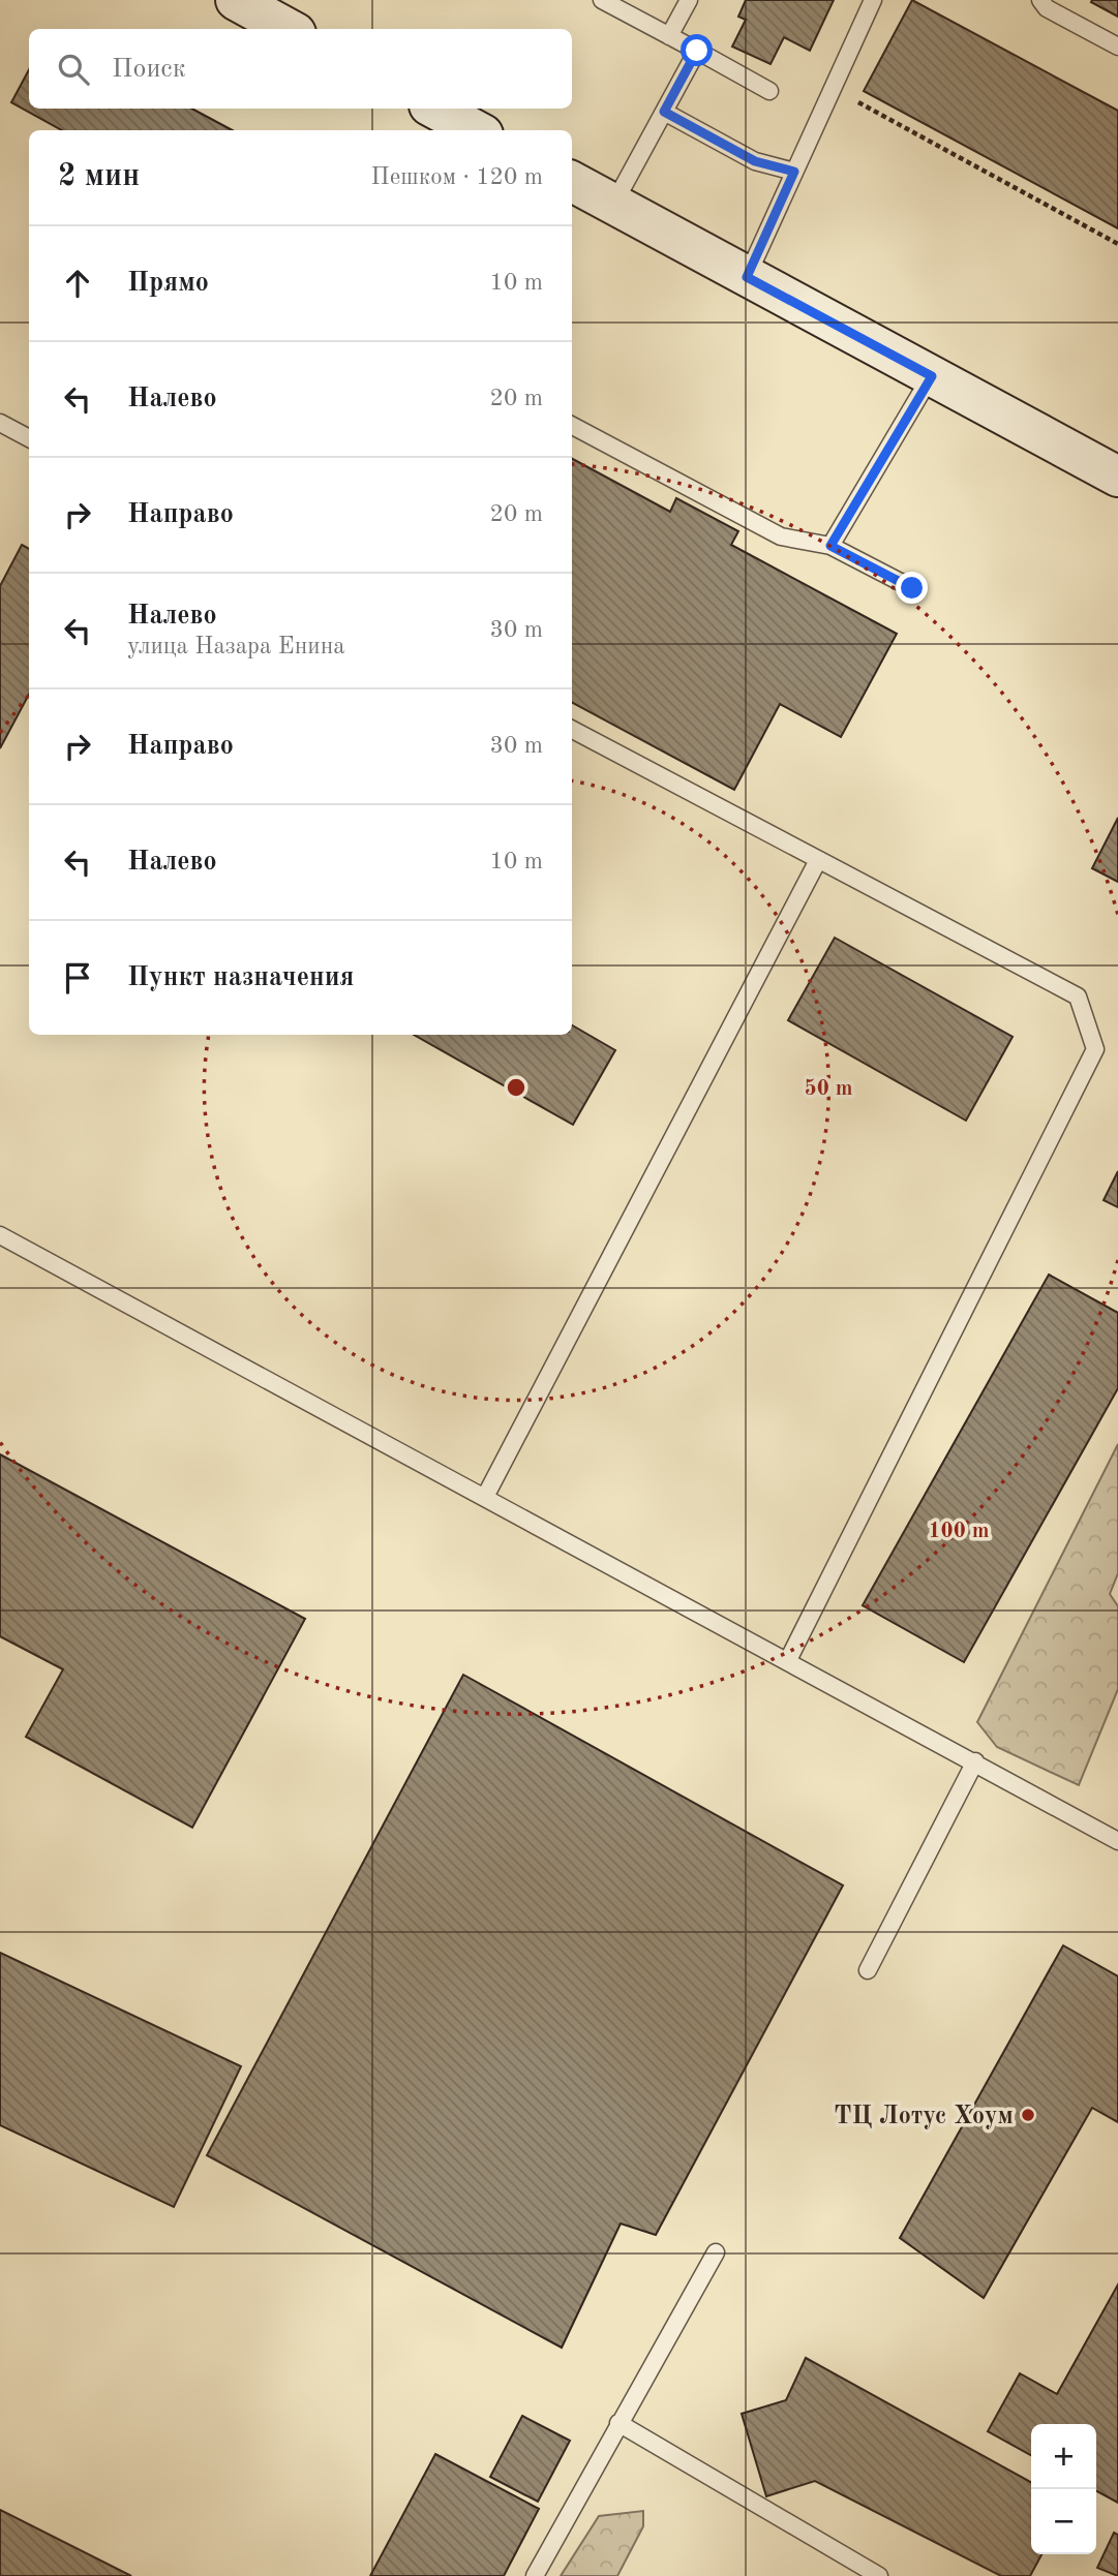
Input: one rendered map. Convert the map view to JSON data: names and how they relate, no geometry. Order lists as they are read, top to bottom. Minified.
{"places":["ТЦ Лотус Хоум"],"page":{"search":"Поиск","heading":["2 мин","Пешком · 120 m"],"list":[["Прямо","10 m"],["Налево","20 m"],["Направо","20 m"],["Налево","улица Назара Енина","30 m"],["Направо","30 m"],["Налево","10 m"],"Пункт назначения"],"map_buttons":["+","−"]},"rings":["50 m","100 m"]}
